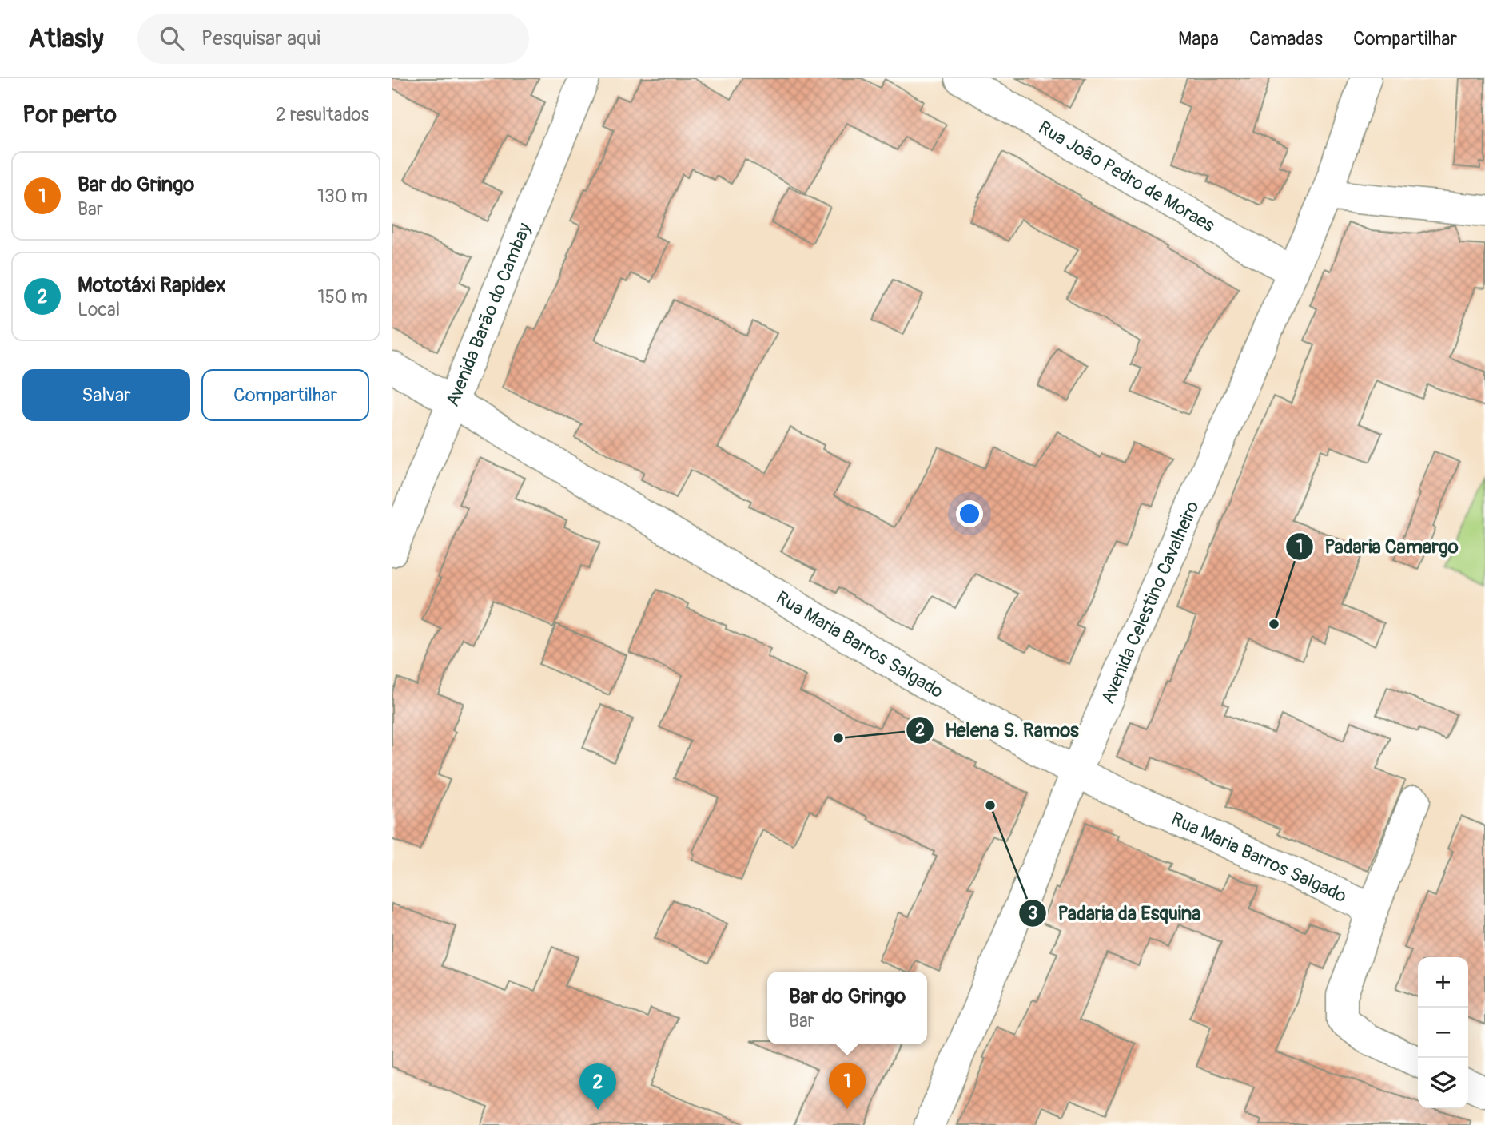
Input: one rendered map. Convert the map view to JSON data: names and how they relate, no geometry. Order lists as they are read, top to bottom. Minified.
{"streets":{"street":["Rua João Pedro de Moraes","Avenida Barão do Cambay","Avenida Celestino Cavalheiro","Rua Maria Barros Salgado"]},"crossings":[["Rua João Pedro de Moraes","Avenida Celestino Cavalheiro"],["Avenida Barão do Cambay","Rua Maria Barros Salgado"],["Avenida Celestino Cavalheiro","Rua Maria Barros Salgado"]],"places":["Padaria Camargo","Helena S. Ramos","Padaria da Esquina"],"page":{"header":"Atlasly","search":"Pesquisar aqui","nav":["Mapa","Camadas","Compartilhar"],"heading":["Por perto","2 resultados"],"list":[{"mark":"1","name":"Bar do Gringo","note":"Bar","value":"130 m"},{"mark":"2","name":"Mototáxi Rapidex","note":"Local","value":"150 m"}],"buttons":["Salvar","Compartilhar"],"map_buttons":["+","−"],"popup":["Bar do Gringo","Bar"],"pins":["1","2"]}}
